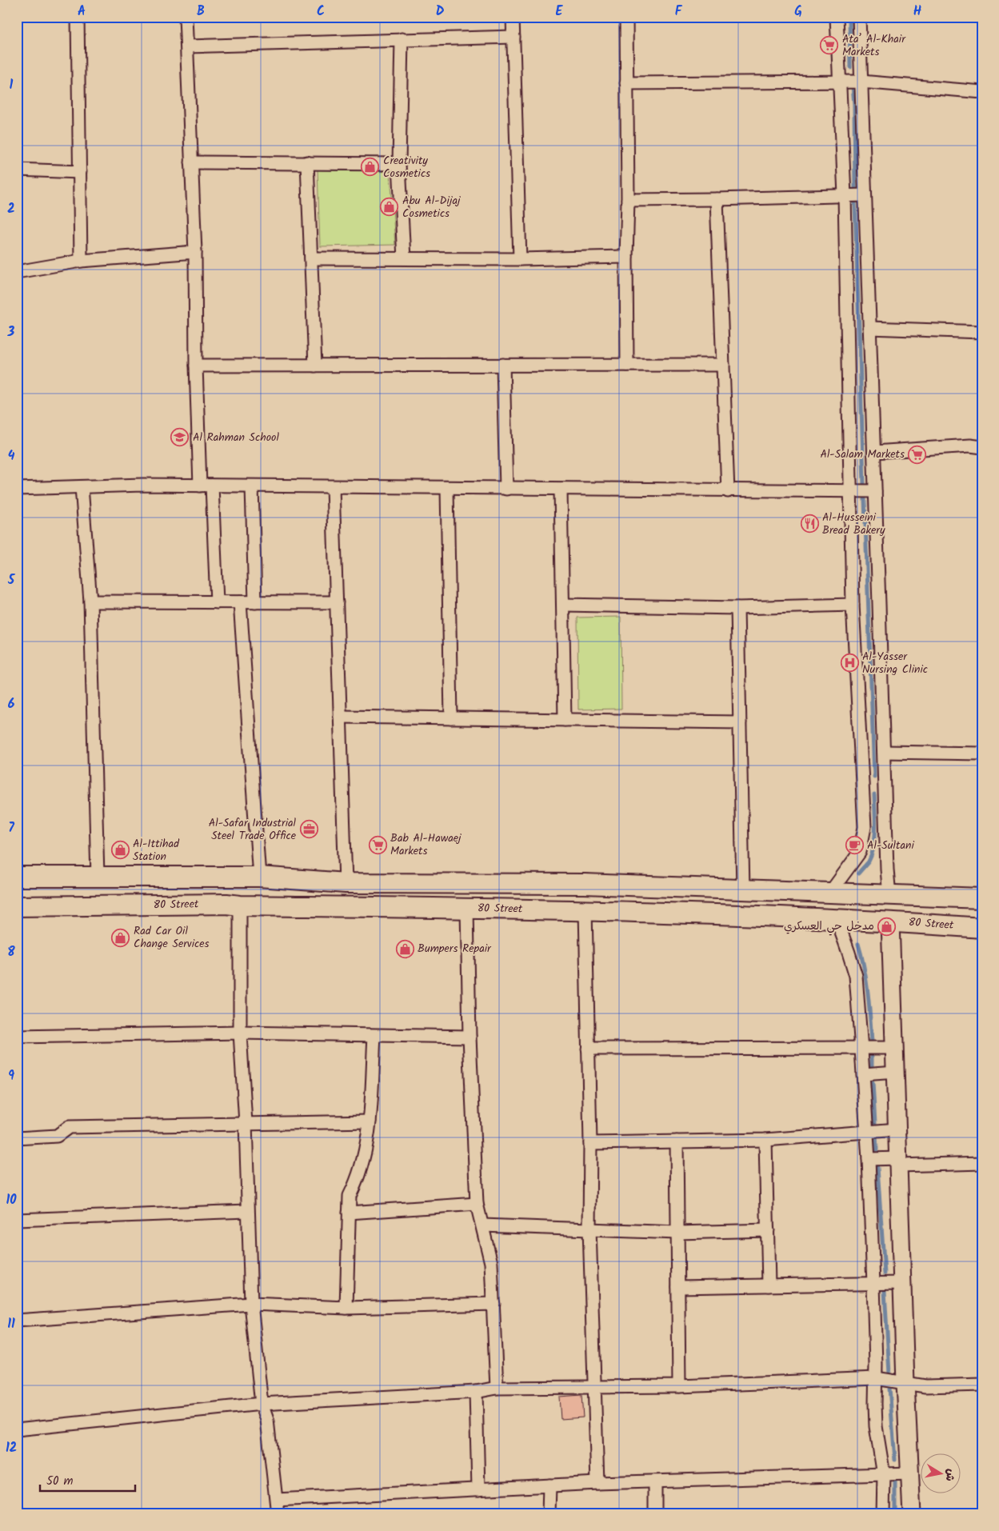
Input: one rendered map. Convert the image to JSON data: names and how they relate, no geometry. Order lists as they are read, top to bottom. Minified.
{"streets":{"main road":["80 Street"]},"places":{"supermarket":["Ata’ Al-Khair Markets","Al-Salam Markets","Bab Al-Hawaej Markets"],"shop":["Creativity Cosmetics","Abu Al-Dijaj Cosmetics","Al-Ittihad Station","مدخل حي العسكري","Rad Car Oil Change Services","Bumpers Repair"],"school or university":["Al Rahman School"],"restaurant":["Al-Husseini Bread Bakery"],"hospital":["Al-Yasser Nursing Clinic"],"office":["Al-Safar Industrial Steel Trade Office"],"cafe":["Al-Sultani"]},"scale_bar":"50 m","north":"right","grid":{"columns":["A","B","C","D","E","F","G","H"],"rows":["1","2","3","4","5","6","7","8","9","10","11","12"]}}
